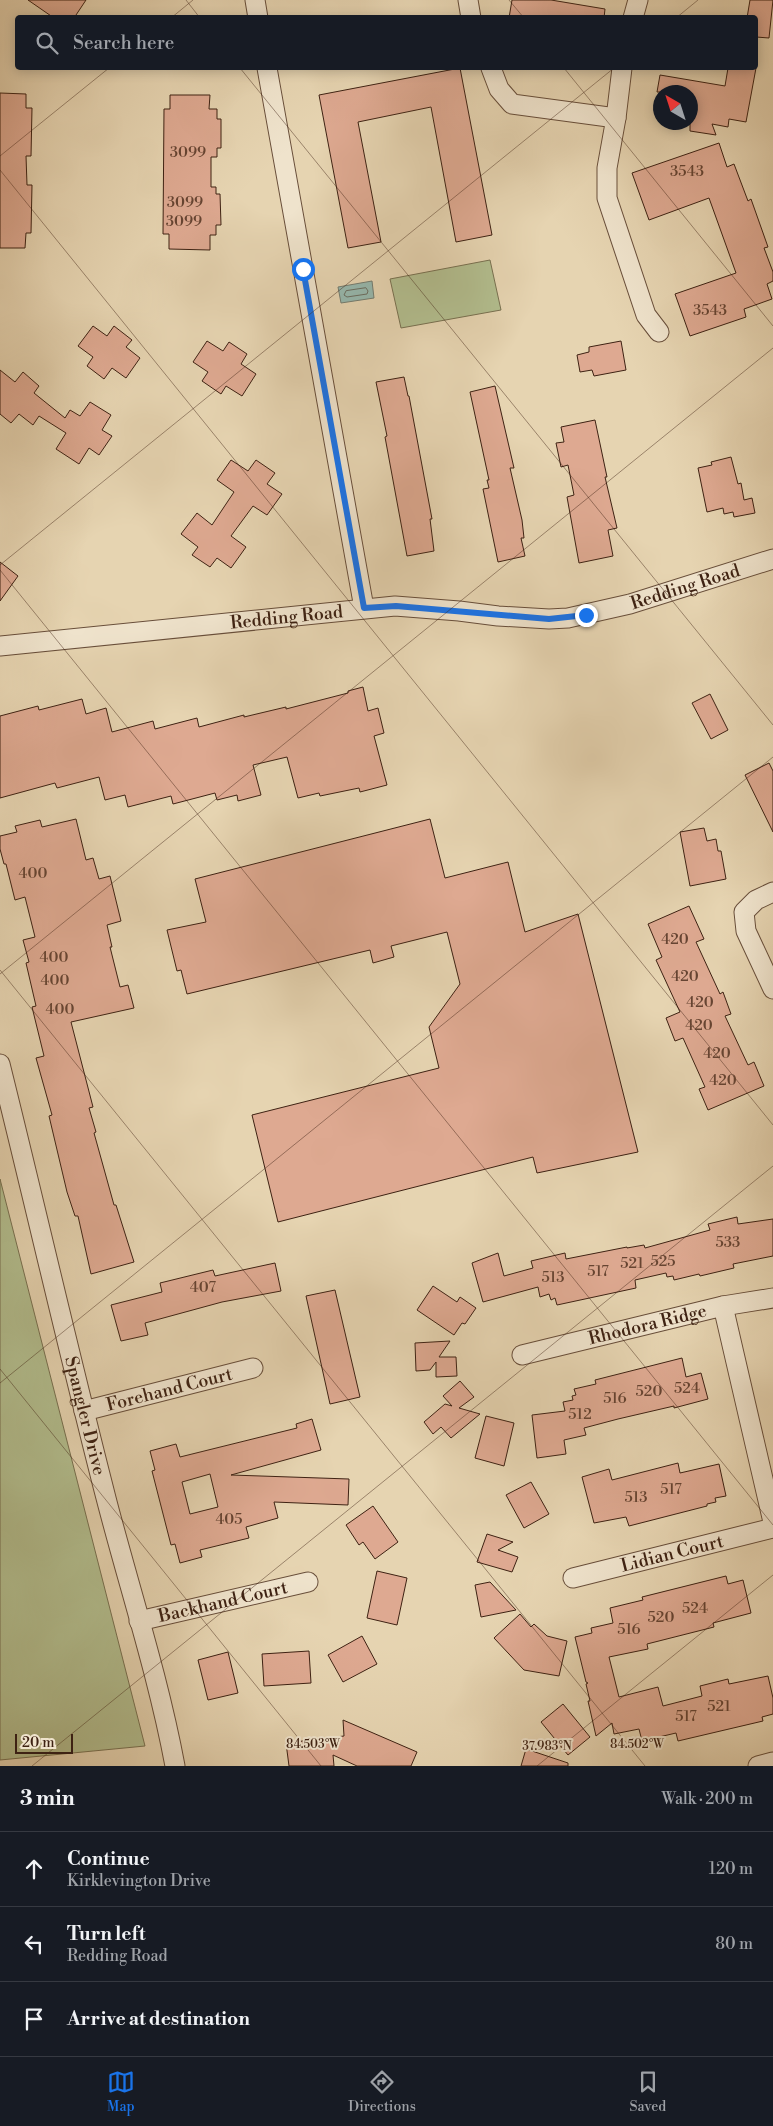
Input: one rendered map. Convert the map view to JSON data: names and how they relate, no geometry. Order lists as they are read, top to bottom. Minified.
{"streets":{"street":["Redding Road","Rhodora Ridge","Forehand Court","Spangler Drive","Lidian Court","Backhand Court"]},"crossings":[["Forehand Court","Spangler Drive"],["Spangler Drive","Backhand Court"]],"house_numbers":["3099","3543","3099","3099","3543","400","420","400","420","400","420","400","420","420","420","533","525","521","517","513","407","524","520","516","512","517","513","405","524","520","516","521","517"],"scale_bar":"20 m","north":"top left","page":{"search":"Search here","scale":"20 m","heading":["3 min","Walk · 200 m"],"list":[["Continue","Kirklevington Drive","120 m"],["Turn left","Redding Road","80 m"],"Arrive at destination"],"nav":["Map","Directions","Saved"]},"coordinates":["84.503°W","84.502°W","37.983°N"]}
